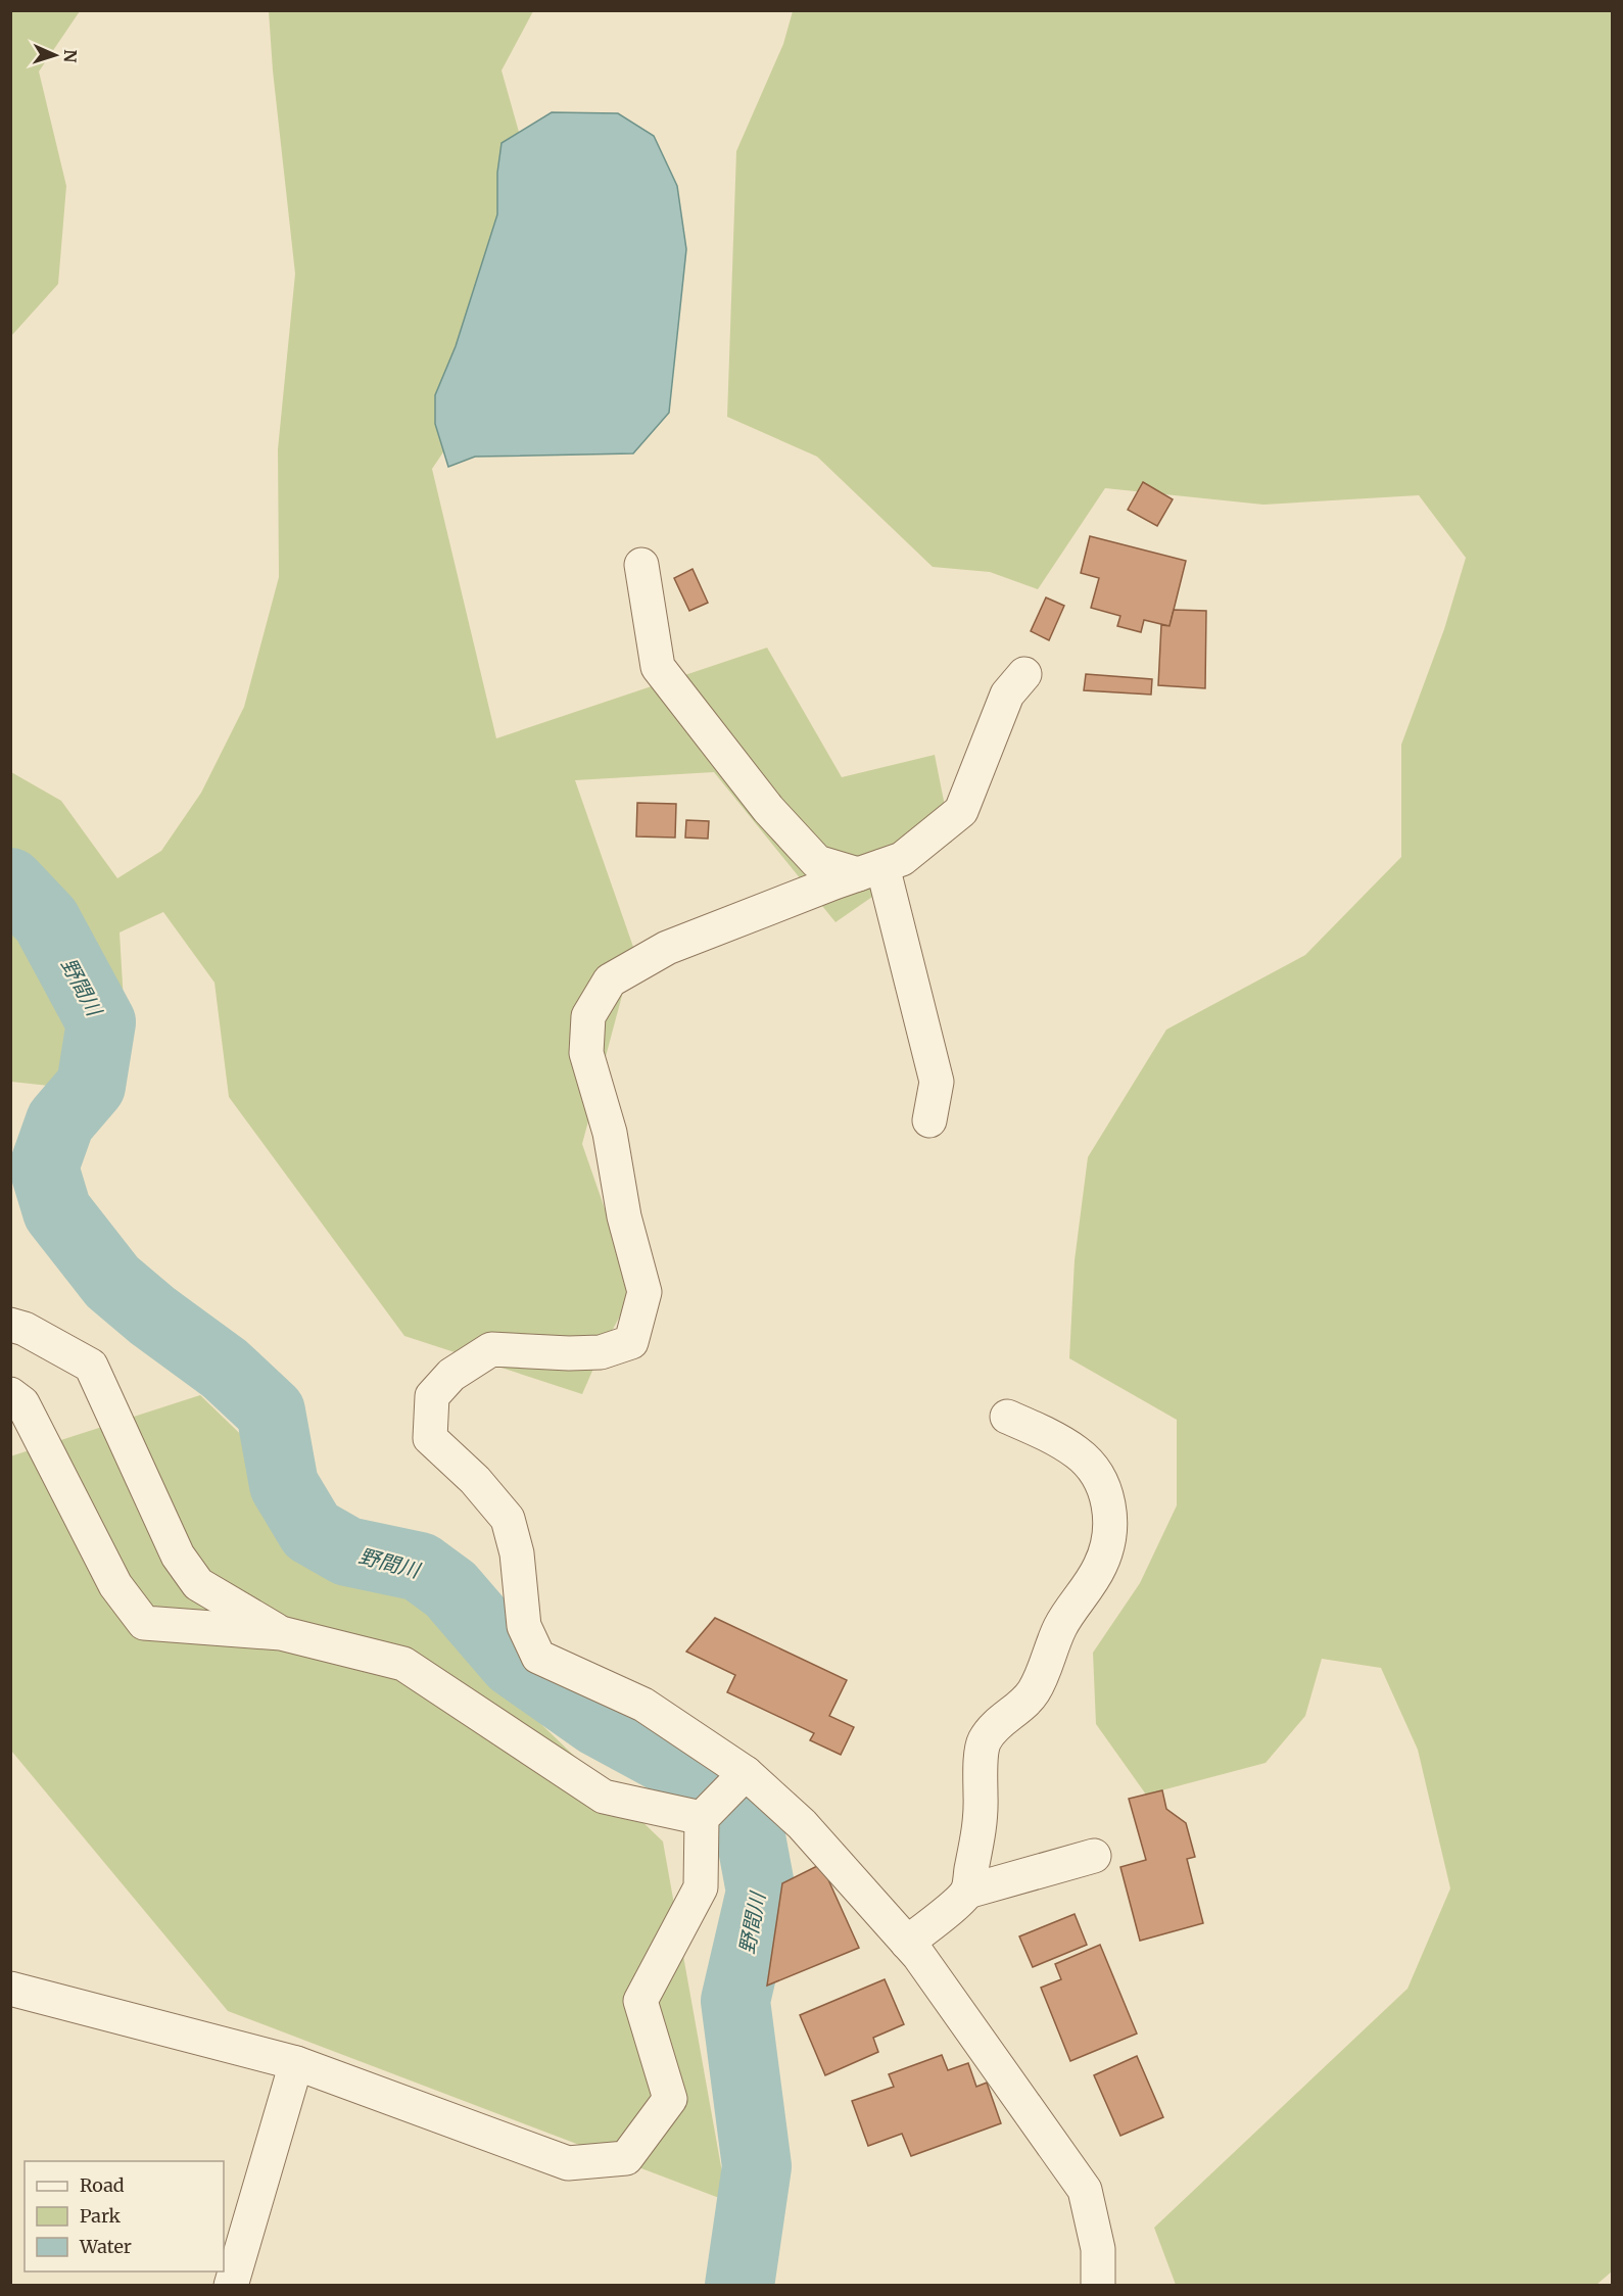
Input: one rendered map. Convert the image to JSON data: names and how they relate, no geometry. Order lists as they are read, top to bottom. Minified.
{"water":["野間川"],"legend":["Road","Park","Water"],"north":"right"}
